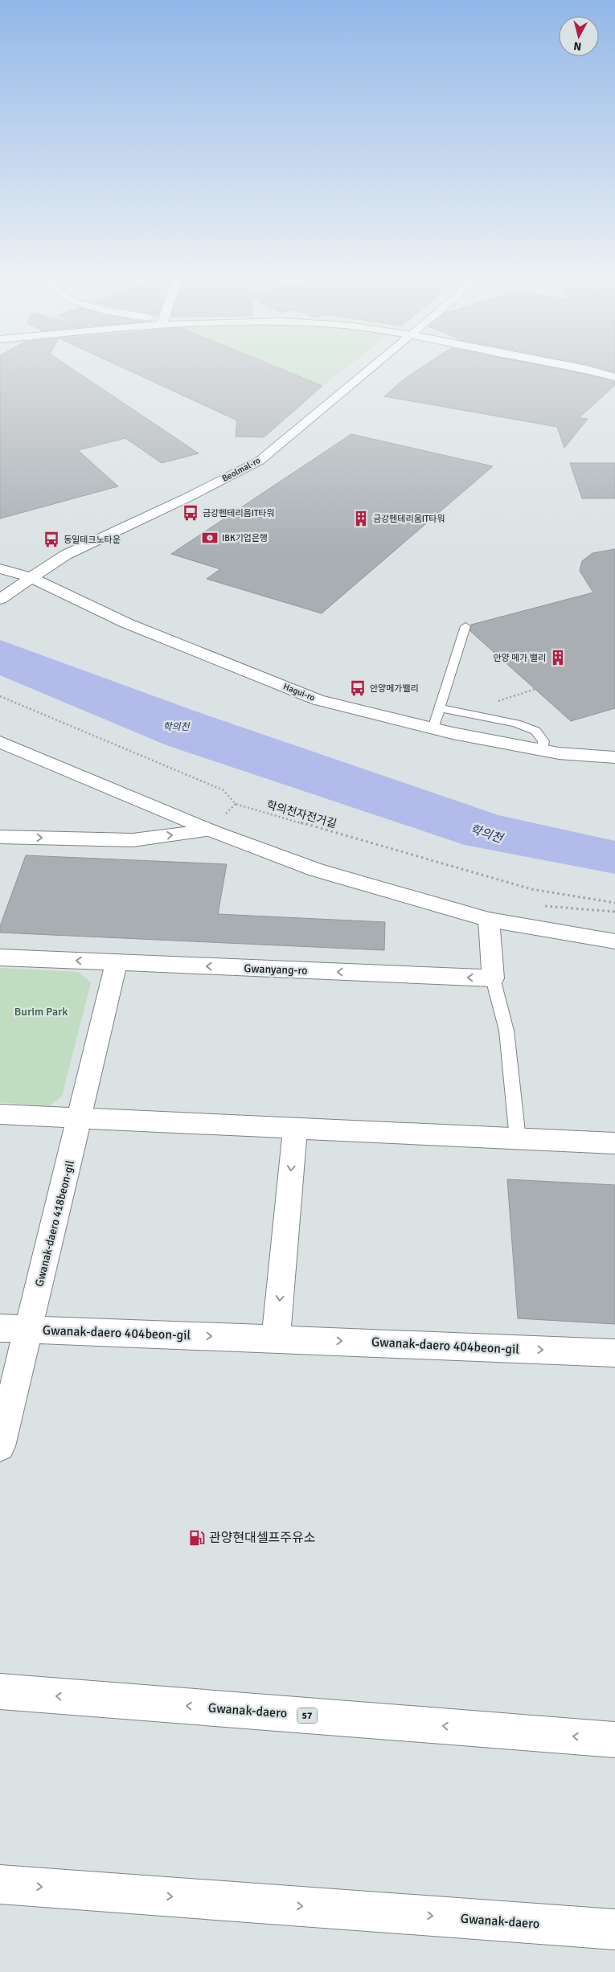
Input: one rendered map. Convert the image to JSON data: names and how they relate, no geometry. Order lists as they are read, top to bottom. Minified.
{"streets":{"street":["Beolmal-ro","Hagui-ro","Gwanyang-ro","Gwanak-daero 418beon-gil","Gwanak-daero 404beon-gil","Gwanak-daero","57"],"path":["학의천자전거길"]},"crossings":[["Beolmal-ro","Hagui-ro"],["Gwanyang-ro","Gwanak-daero 418beon-gil"],["Gwanak-daero 418beon-gil","Gwanak-daero 404beon-gil"]],"one_way":["Gwanak-daero 404beon-gil"],"water":["학의천"],"parks":["Burim Park"],"places":{"bus stop":["금강펜테리음IT타워","동일테크노타운","안양메가밸리"],"building":["금강펜테리움IT타워","안양 메가 밸리"],"bank":["IBK기업은행"],"fuel station":["관양현대셀프주유소"]},"north":"bottom"}
